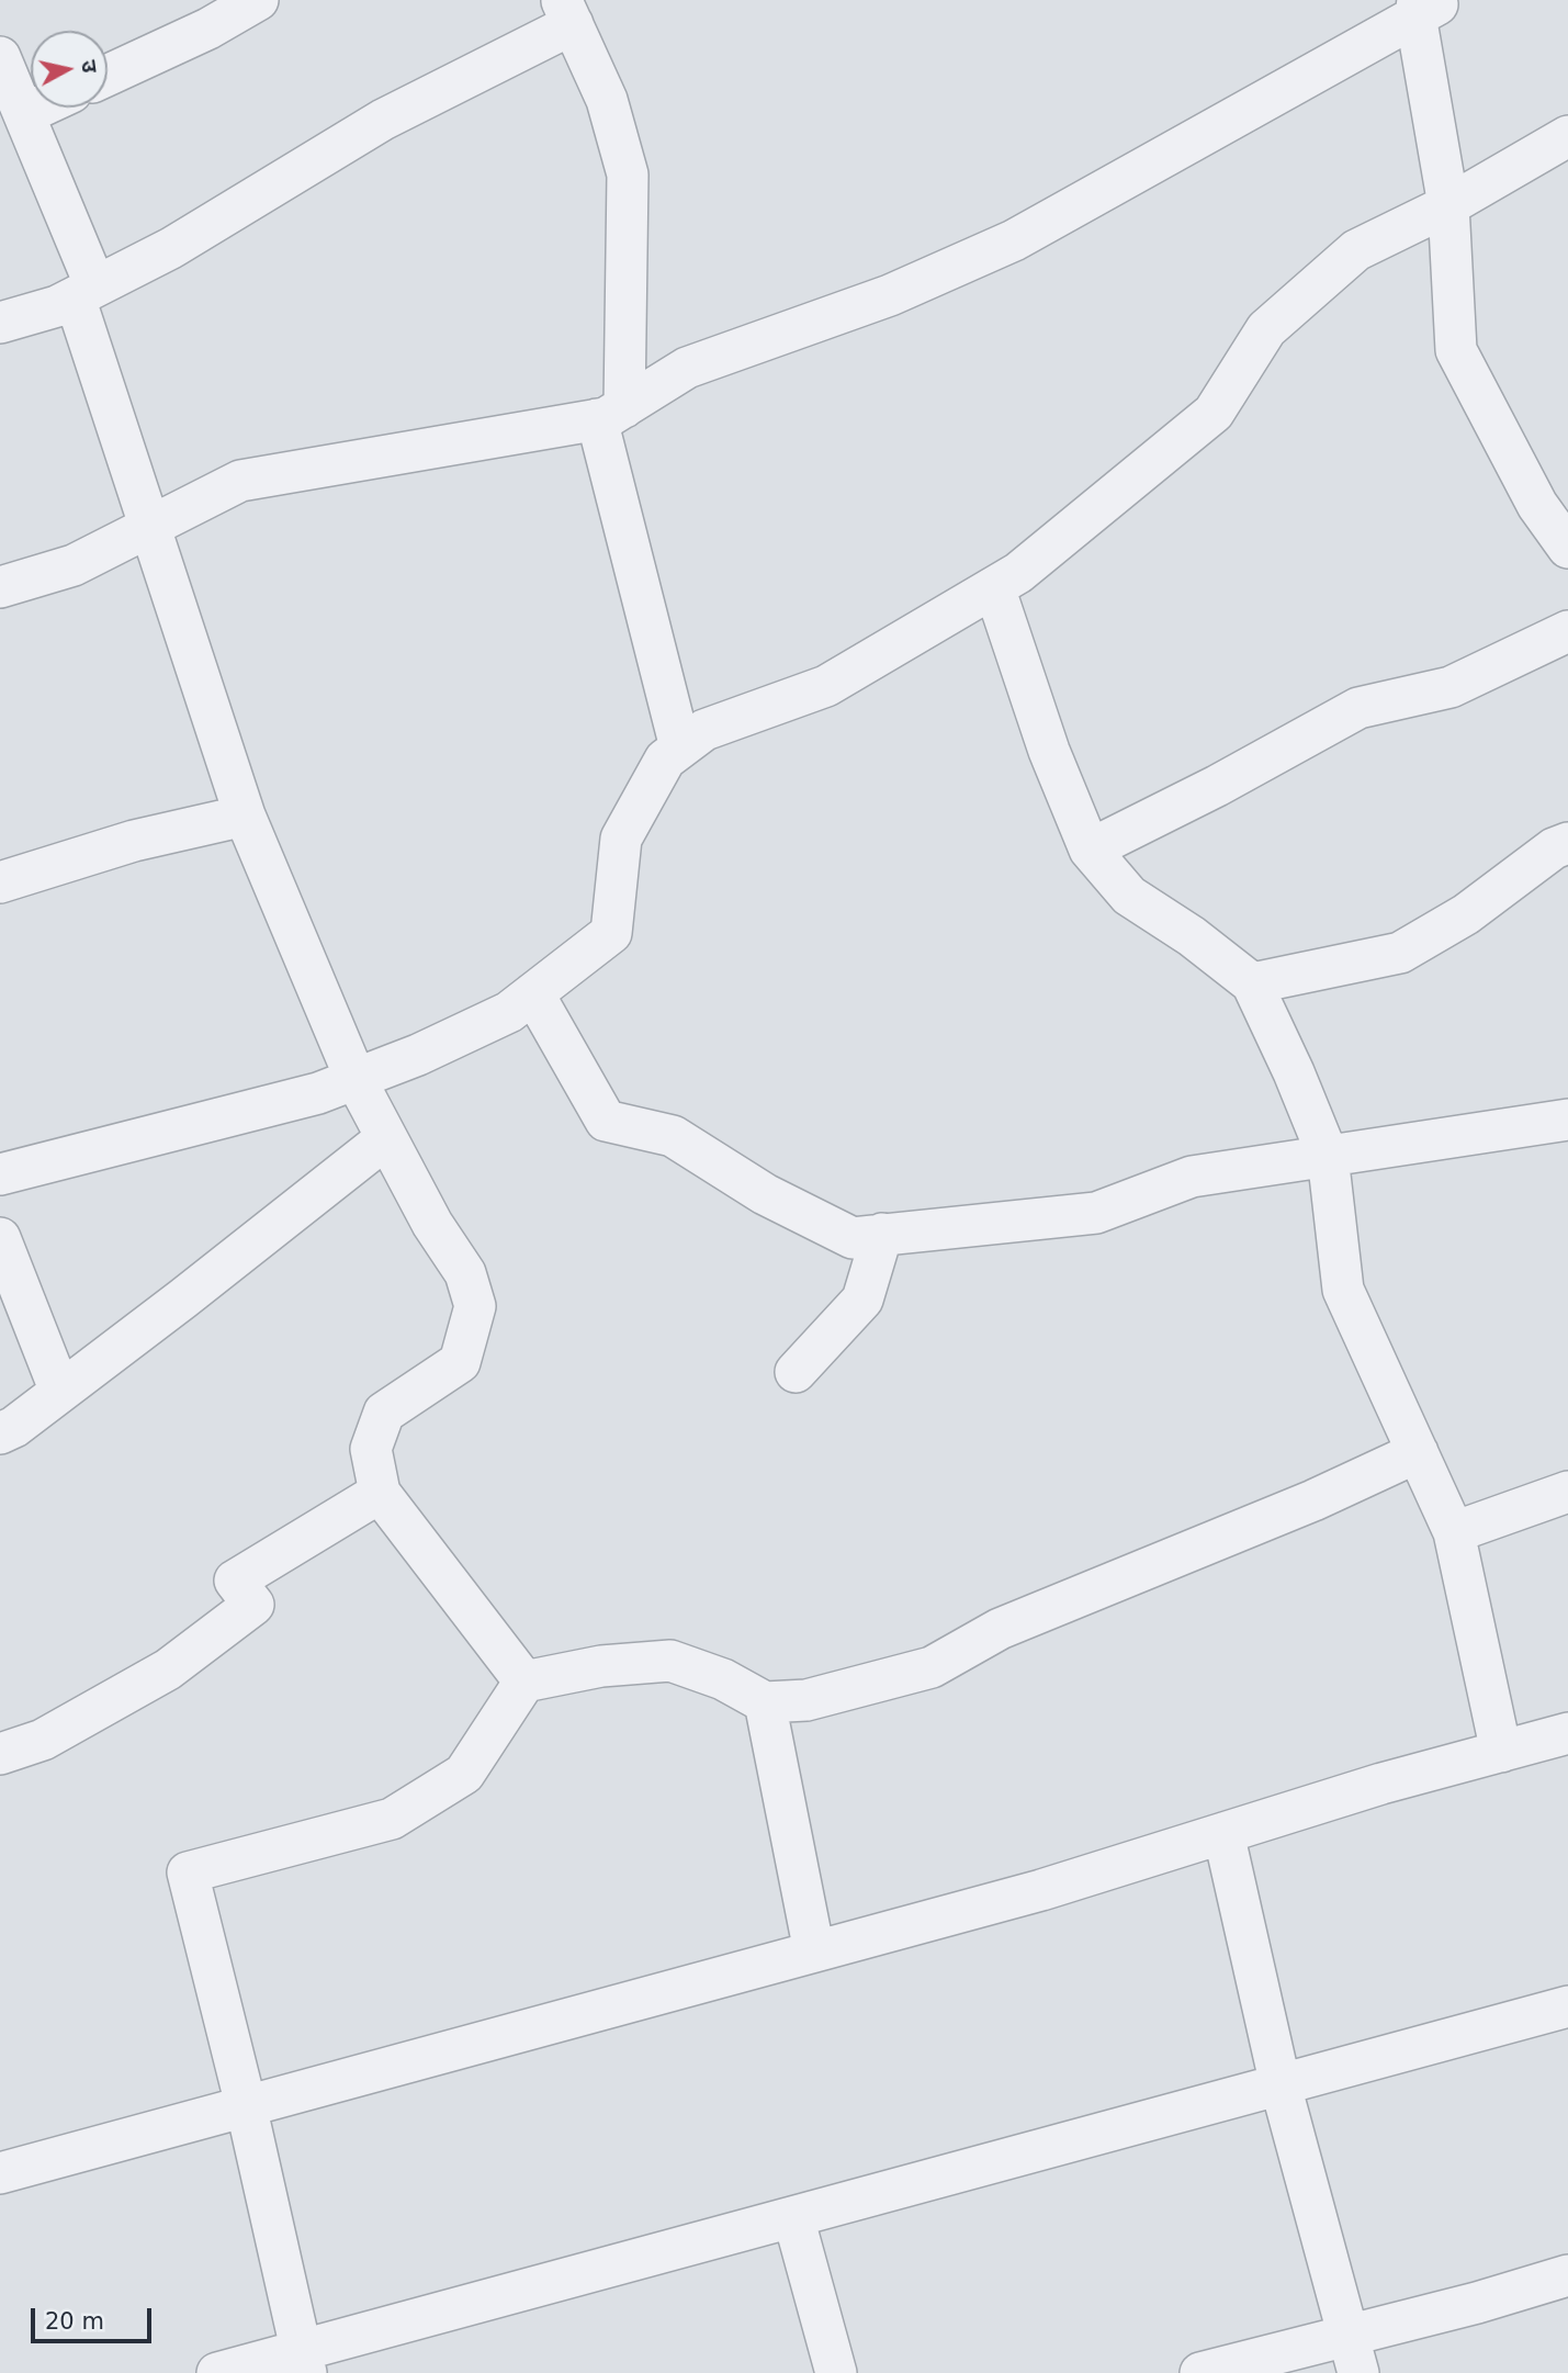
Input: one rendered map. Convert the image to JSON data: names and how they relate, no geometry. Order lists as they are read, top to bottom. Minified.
{"scale_bar":"20 m","north":"right"}
